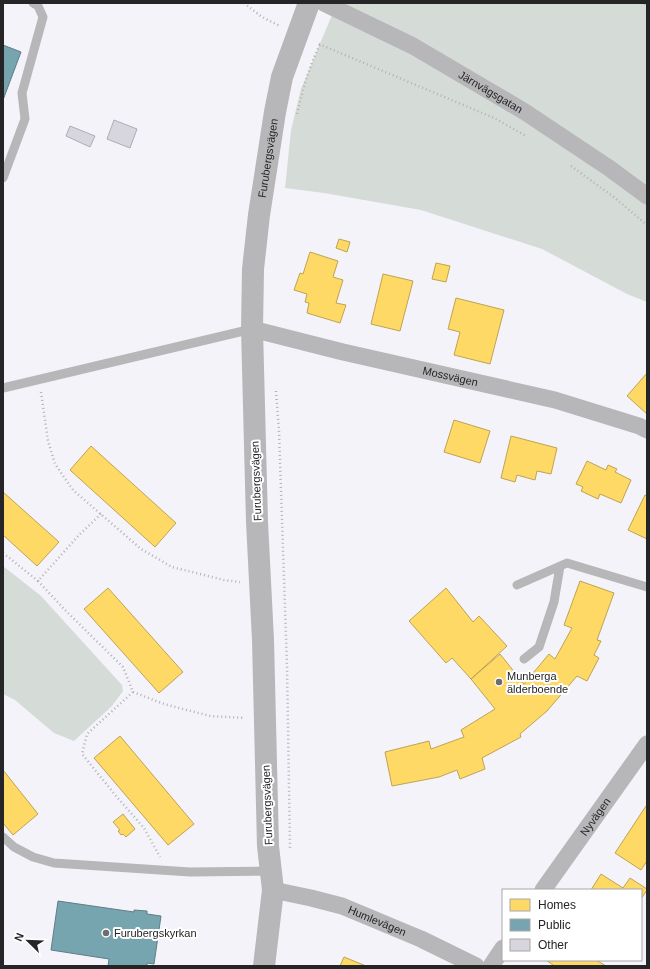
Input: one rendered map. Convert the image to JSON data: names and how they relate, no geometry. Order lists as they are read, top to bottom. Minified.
{"streets":{"street":["Järnvägsgatan","Furubergsvägen","Mossvägen","Nyvägen","Humlevägen"]},"crossings":[["Furubergsvägen","Mossvägen"],["Furubergsvägen","Humlevägen"]],"places":["Munberga älderboende","Furubergskyrkan"],"legend":["Homes","Public","Other"],"north":"top left"}
